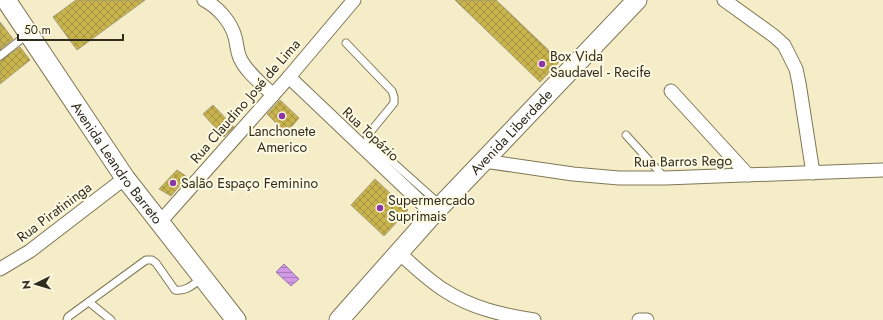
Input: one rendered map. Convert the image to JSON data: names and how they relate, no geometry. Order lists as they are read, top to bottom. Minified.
{"streets":{"main road":["Avenida Liberdade","Avenida Leandro Barreto"],"street":["Rua Claudino José de Lima","Rua Topázio","Rua Barros Rego","Rua Piratininga"]},"crossings":[["Rua Claudino José de Lima","Rua Topázio"],["Rua Claudino José de Lima","Avenida Leandro Barreto"],["Avenida Liberdade","Rua Topázio"],["Avenida Liberdade","Rua Barros Rego"],["Avenida Leandro Barreto","Rua Piratininga"]],"places":["Box Vida Saudavel - Recife","Lanchonete Americo","Salão Espaço Feminino","Supermercado Suprimais"],"scale_bar":"50 m","north":"left"}
